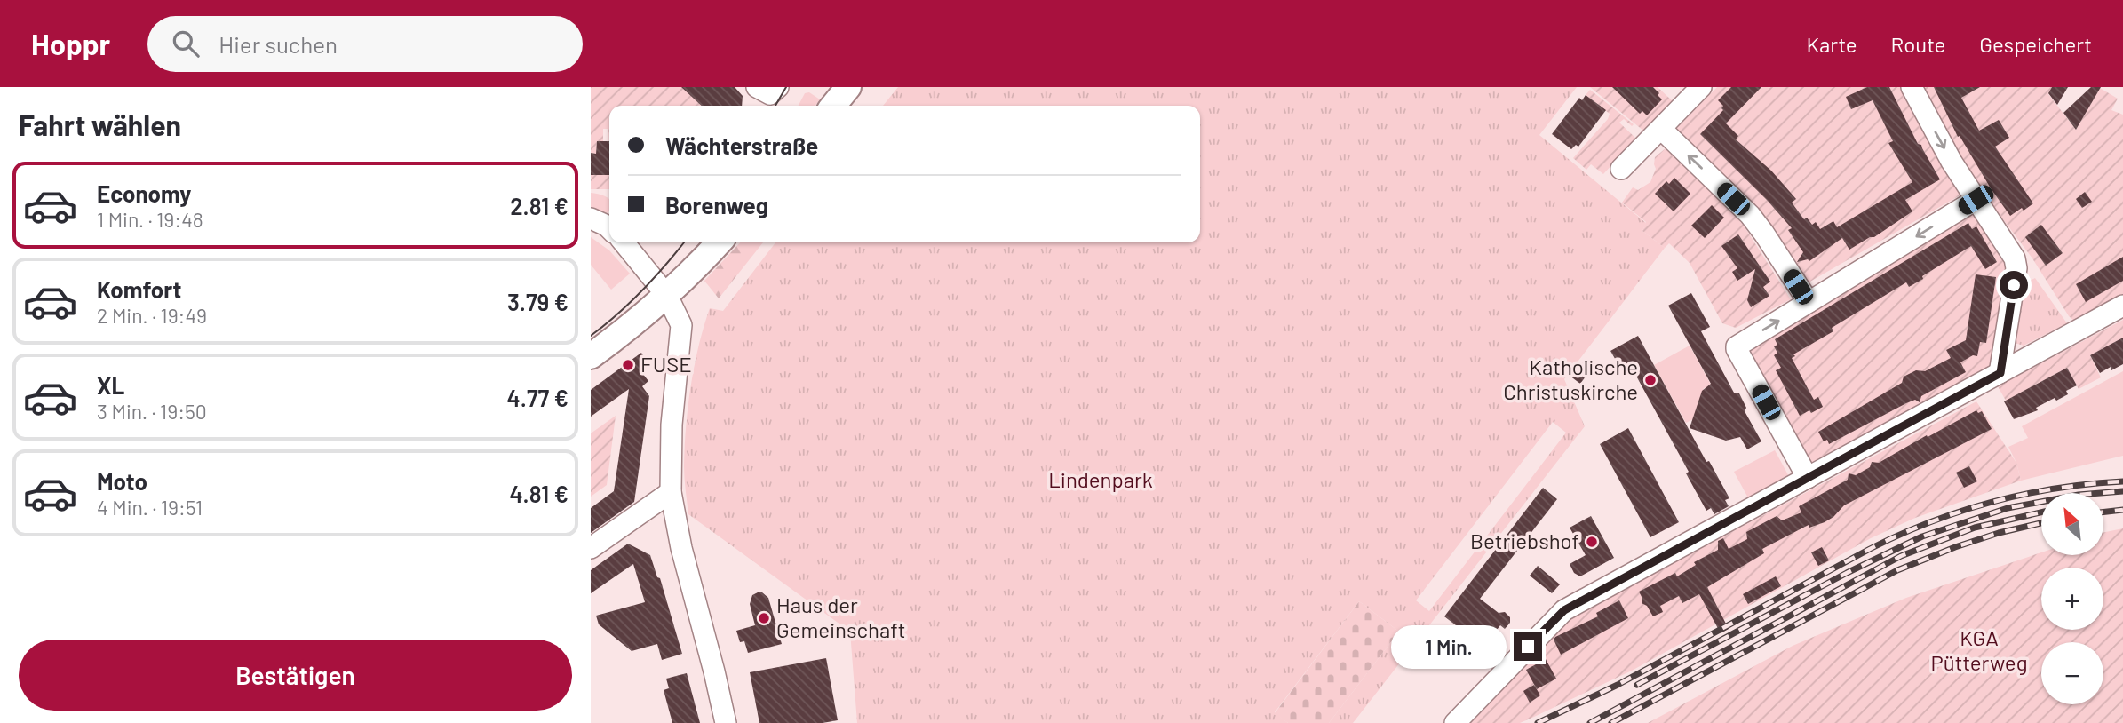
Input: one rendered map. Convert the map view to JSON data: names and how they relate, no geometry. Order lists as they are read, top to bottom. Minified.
{"parks":["Lindenpark","KGA Pütterweg"],"places":["FUSE","Katholische Christuskirche","Betriebshof","Haus der Gemeinschaft"],"north":"top left","page":{"header":"Hoppr","search":"Hier suchen","nav":["Karte","Route","Gespeichert"],"heading":"Fahrt wählen","banner":["Wächterstraße","Borenweg"],"list":[{"name":"Economy","note":"1 Min. · 19:48","value":"2.81 €"},{"name":"Komfort","note":"2 Min. · 19:49","value":"3.79 €"},{"name":"XL","note":"3 Min. · 19:50","value":"4.77 €"},{"name":"Moto","note":"4 Min. · 19:51","value":"4.81 €"}],"map_buttons":["+","−"],"bubble":"1 Min.","buttons":"Bestätigen"}}
